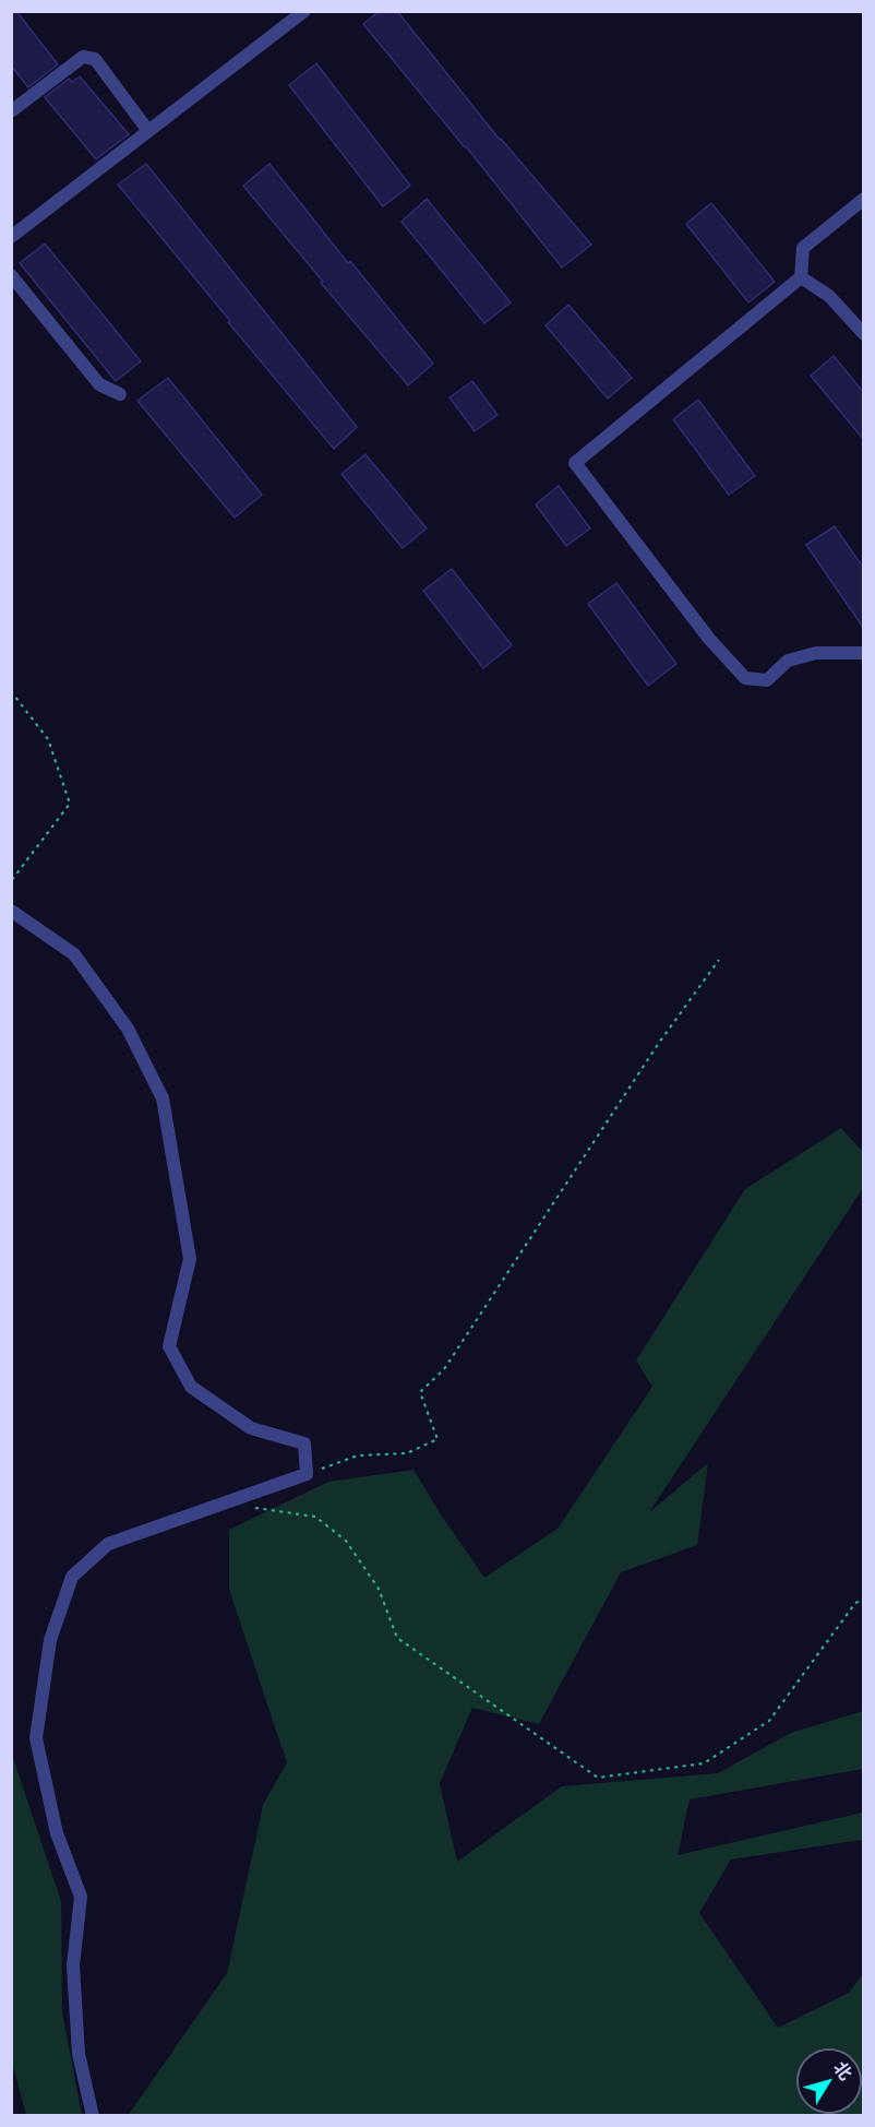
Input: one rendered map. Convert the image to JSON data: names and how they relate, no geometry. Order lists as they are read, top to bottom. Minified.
{"north":"top right"}
